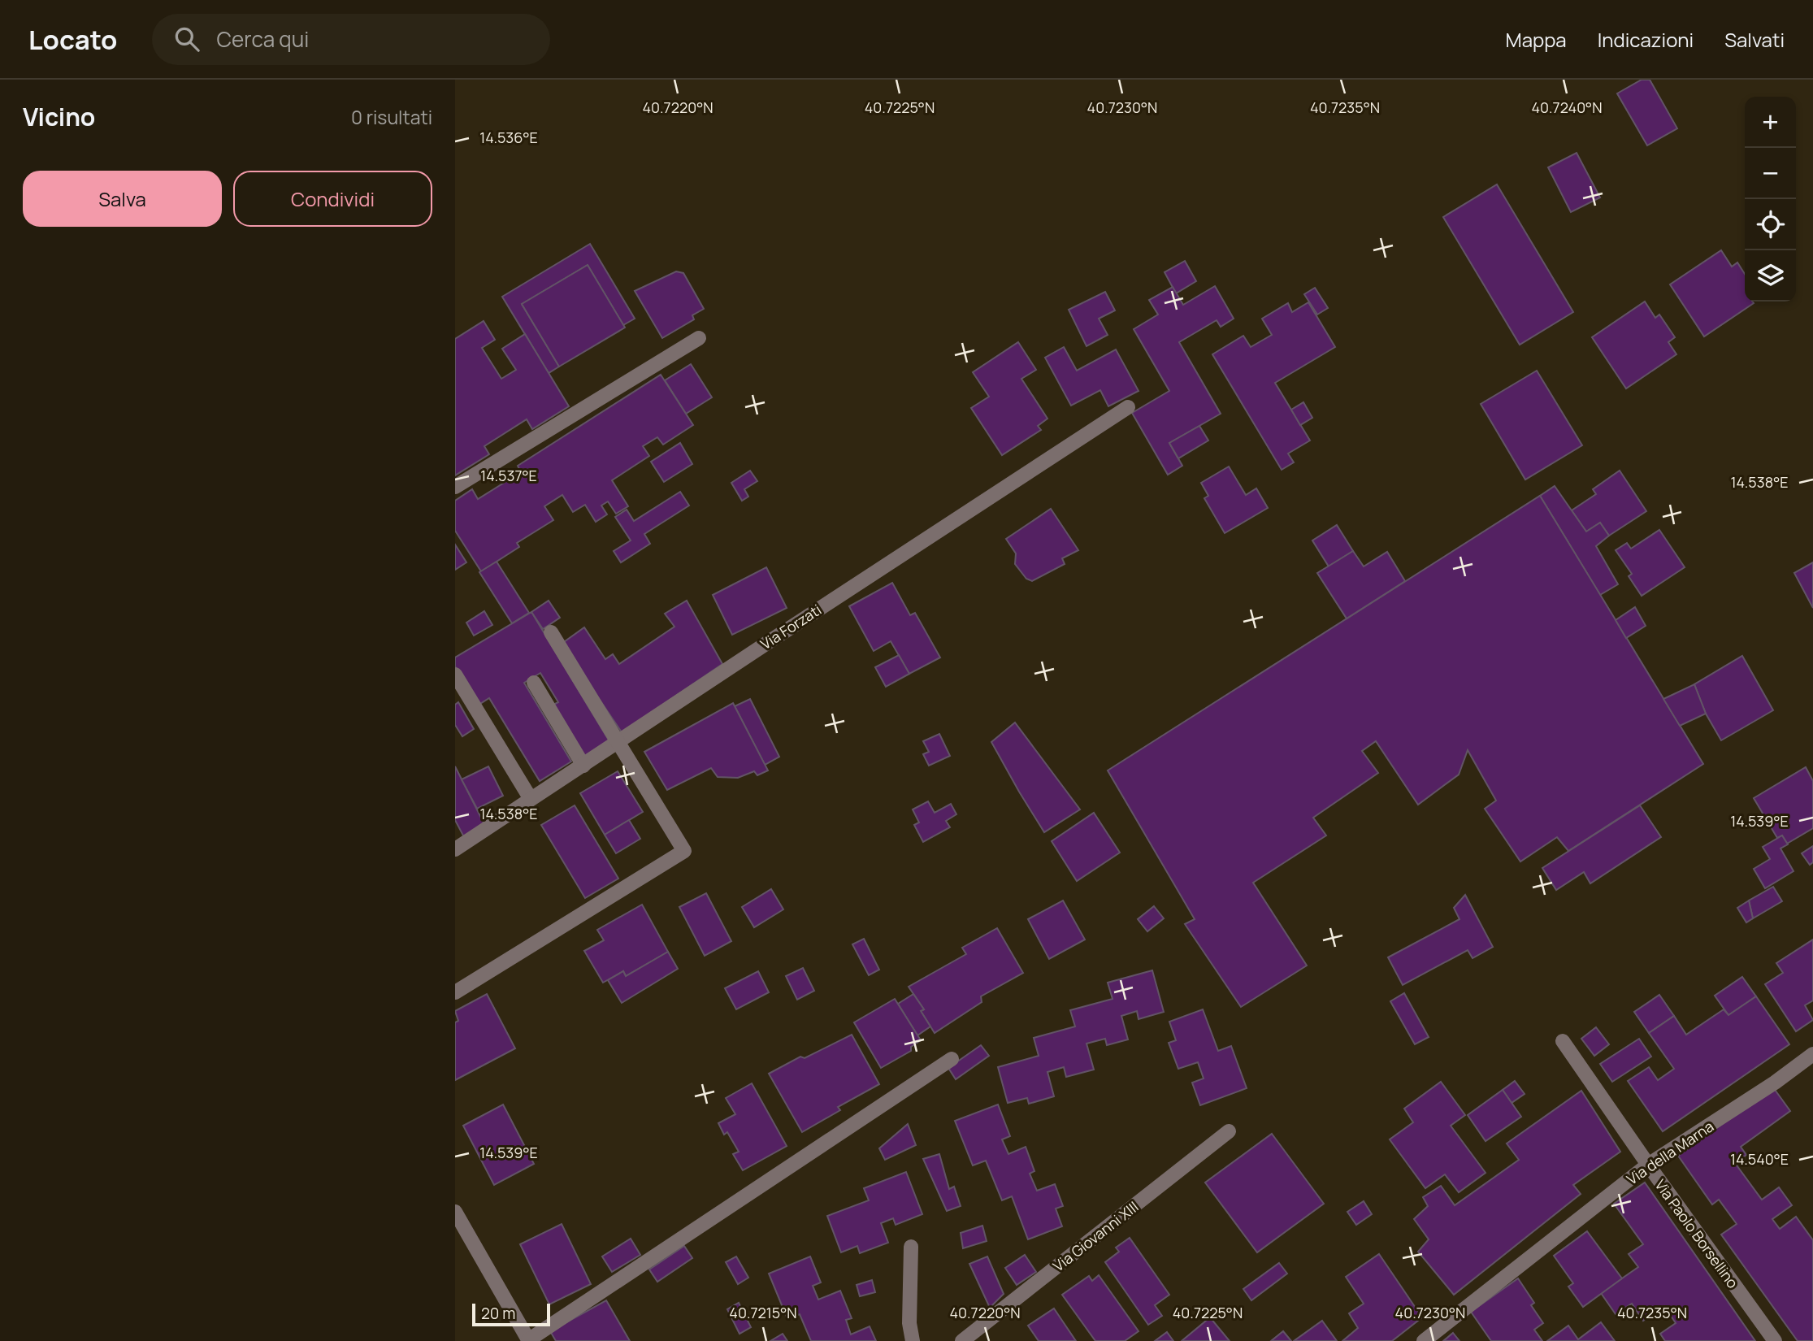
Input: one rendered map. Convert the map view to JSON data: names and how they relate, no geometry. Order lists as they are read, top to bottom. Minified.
{"streets":{"street":["Via Forzati","Via della Marna","Via Paolo Borsellino","Via Giovanni XIII"]},"crossings":[["Via della Marna","Via Paolo Borsellino"]],"scale_bar":"20 m","page":{"header":"Locato","search":"Cerca qui","nav":["Mappa","Indicazioni","Salvati"],"heading":["Vicino","0 risultati"],"map_buttons":["+","−"],"buttons":["Salva","Condividi"],"scale":"20 m"},"coordinates":["40.7220°N","40.7225°N","40.7230°N","40.7235°N","40.7240°N","14.536°E","14.537°E","14.538°E","14.539°E","14.540°E","40.7215°N"]}
